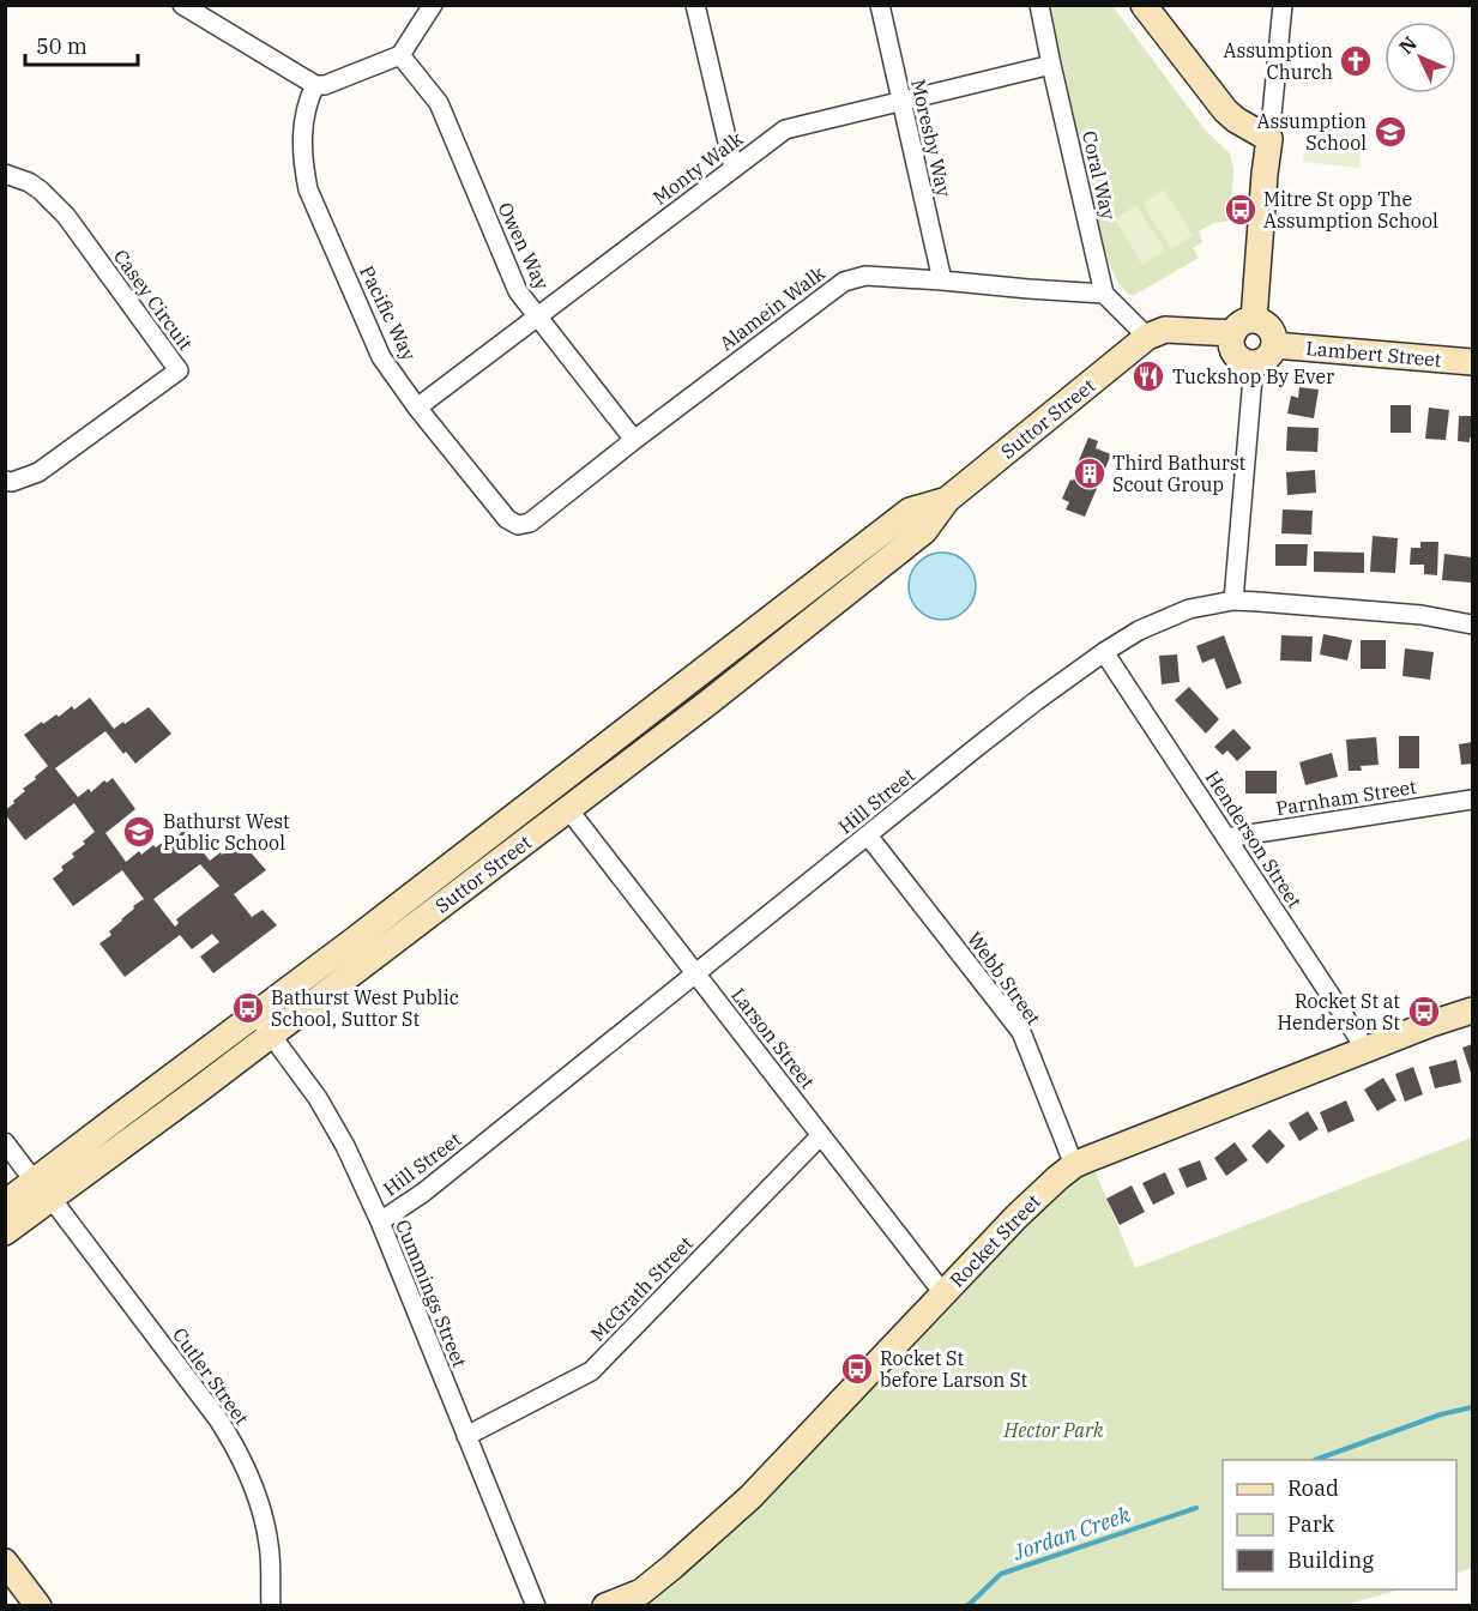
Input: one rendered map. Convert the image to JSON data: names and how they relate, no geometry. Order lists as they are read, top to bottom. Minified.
{"streets":{"main road":["Lambert Street","Suttor Street","Rocket Street"],"street":["Moresby Way","Monty Walk","Coral Way","Owen Way","Casey Circuit","Alamein Walk","Pacific Way","Parnham Street","Hill Street","Henderson Street","Webb Street","Larson Street","McGrath Street","Cummings Street","Cutler Street"]},"crossings":[["Moresby Way","Monty Walk"],["Moresby Way","Alamein Walk"],["Monty Walk","Coral Way"],["Monty Walk","Owen Way"],["Monty Walk","Pacific Way"],["Coral Way","Alamein Walk"],["Owen Way","Alamein Walk"],["Alamein Walk","Pacific Way"],["Lambert Street","Suttor Street"],["Suttor Street","Larson Street"],["Suttor Street","Cummings Street"],["Suttor Street","Cutler Street"],["Parnham Street","Henderson Street"],["Hill Street","Henderson Street"],["Hill Street","Webb Street"],["Hill Street","Larson Street"],["Hill Street","Cummings Street"],["Henderson Street","Rocket Street"],["Webb Street","Rocket Street"],["Larson Street","Rocket Street"],["Larson Street","McGrath Street"],["McGrath Street","Cummings Street"]],"water":["Jordan Creek"],"parks":["Hector Park"],"places":{"church":["Assumption Church"],"school or university":["Assumption School","Bathurst West Public School"],"bus stop":["Mitre St opp The Assumption School","Bathurst West Public School, Suttor St","Rocket St at Henderson St","Rocket St before Larson St"],"restaurant":["Tuckshop By Ever"],"building":["Third Bathurst Scout Group"]},"legend":["Road","Park","Building"],"scale_bar":"50 m","north":"top left"}
